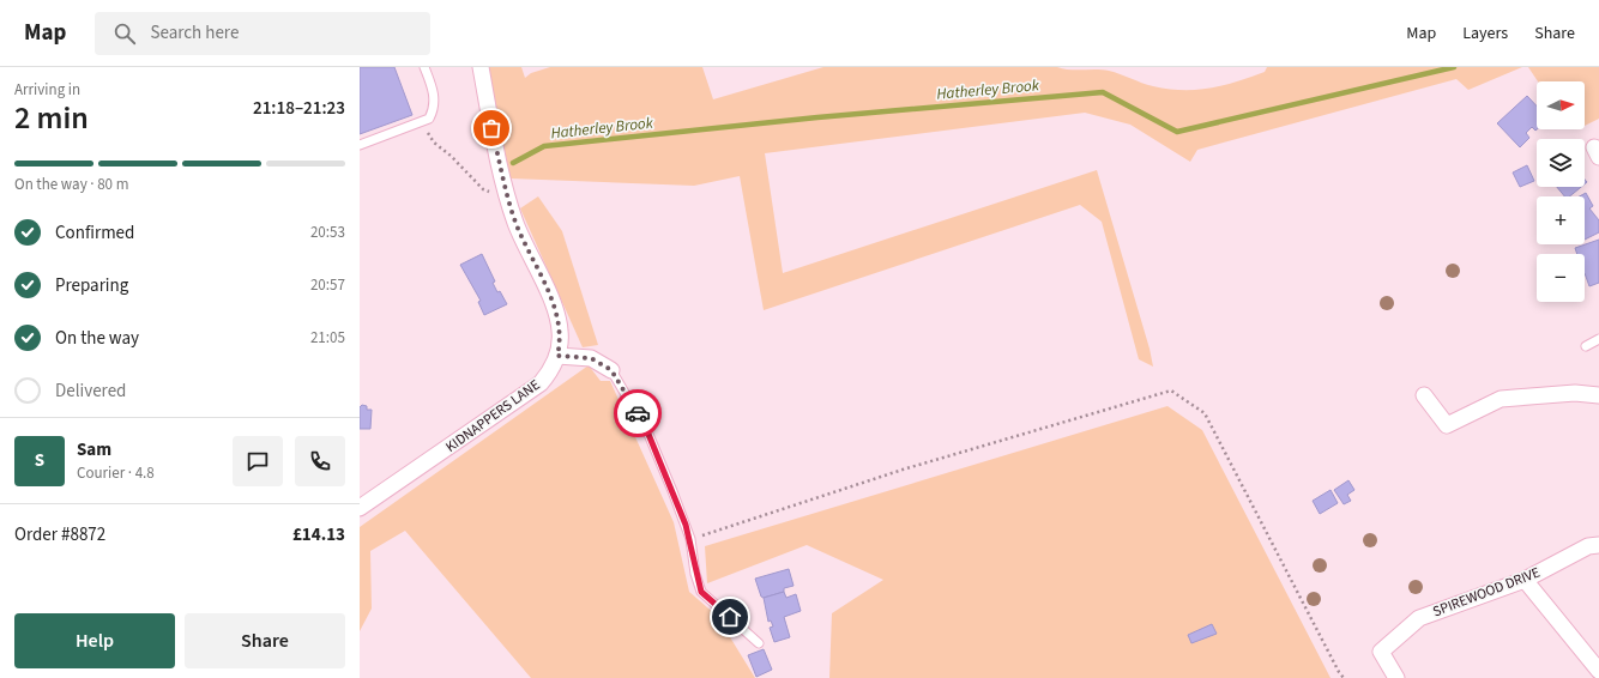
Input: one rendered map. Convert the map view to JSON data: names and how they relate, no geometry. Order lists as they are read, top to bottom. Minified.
{"streets":{"street":["KIDNAPPERS LANE","SPIREWOOD DRIVE"]},"water":["Hatherley Brook"],"north":"right","page":{"header":"Map","search":"Search here","nav":["Map","Layers","Share"],"heading":["2 min","Arriving in","21:18–21:23"],"panel":["Sam","Courier · 4.8","Order #8872","£14.13"],"map_buttons":["+","−"],"bar":"On the way · 80 m","list":[["Confirmed","20:53"],["Preparing","20:57"],["On the way","21:05"],"Delivered"],"round":"S","buttons":["Help","Share"]}}
